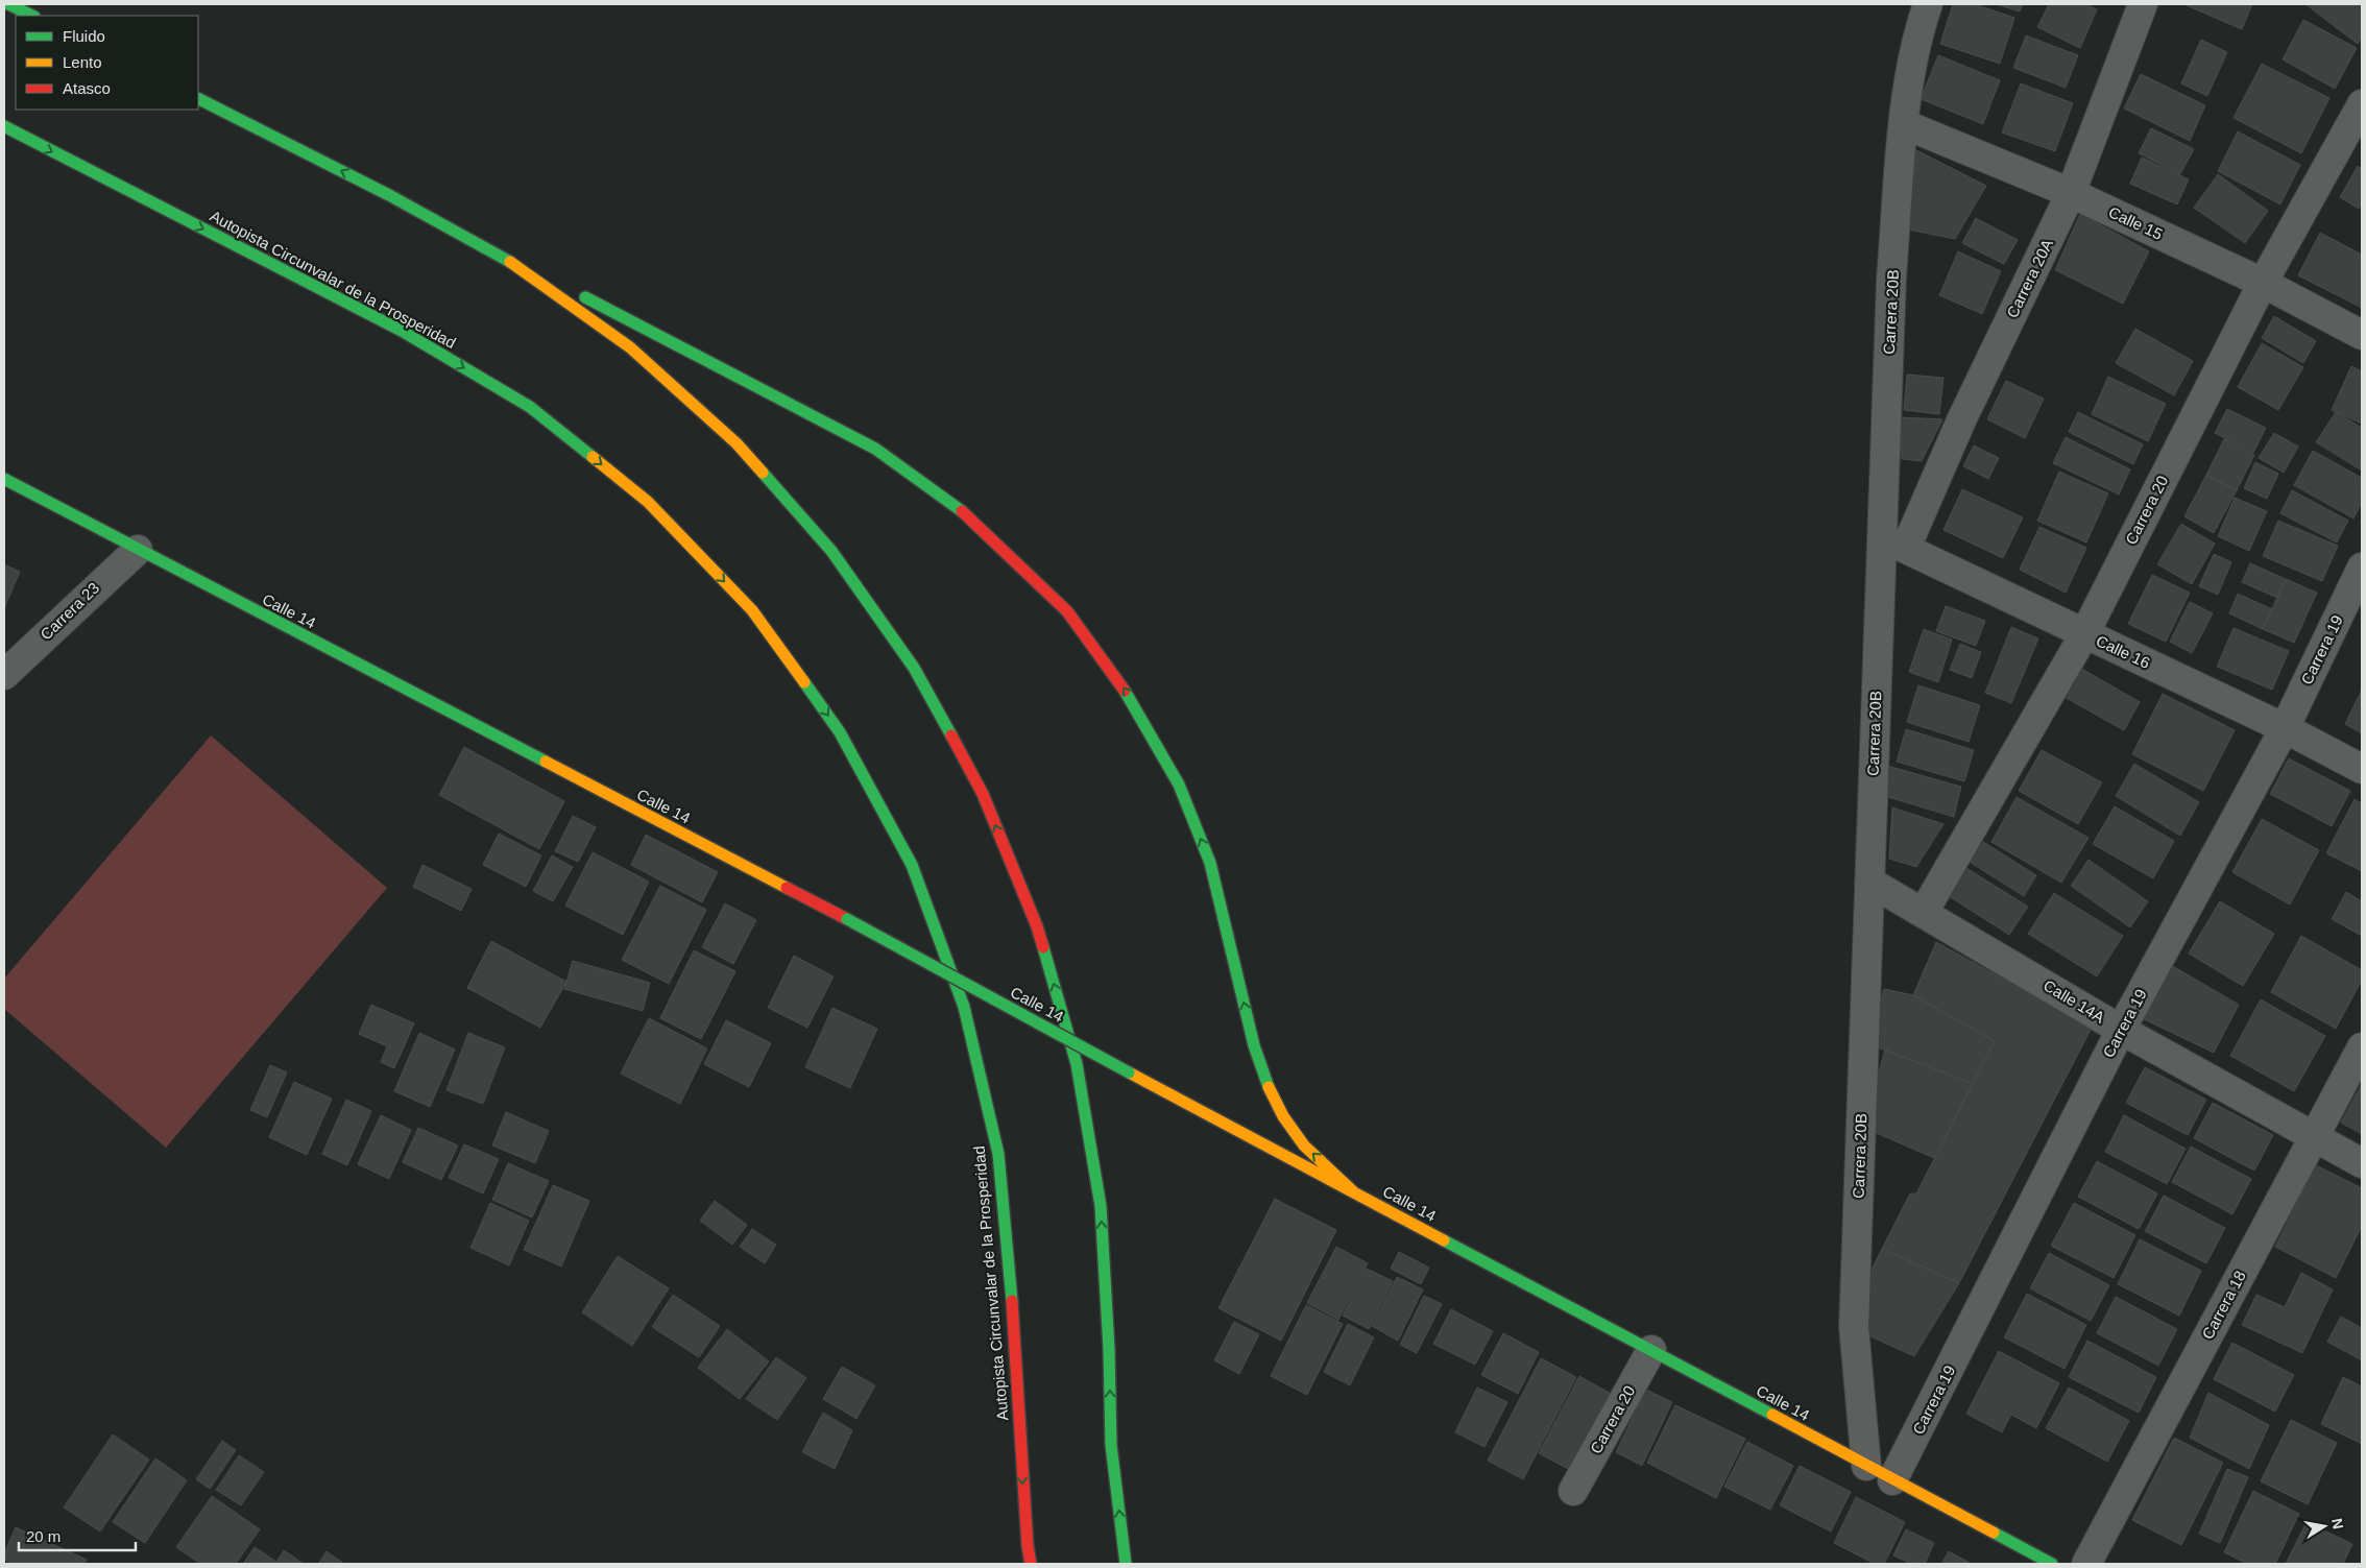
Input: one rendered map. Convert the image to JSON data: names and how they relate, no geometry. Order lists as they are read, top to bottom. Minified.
{"streets":{"main road":["Autopista Circunvalar de la Prosperidad","Calle 14"],"street":["Calle 15","Carrera 20A","Carrera 20B","Carrera 20","Carrera 23","Carrera 19","Calle 16","Calle 14A","Carrera 18"]},"crossings":[["Calle 15","Carrera 20A"],["Calle 15","Carrera 20B"],["Calle 15","Carrera 20"],["Carrera 20A","Carrera 20B"],["Carrera 20A","Calle 16"],["Carrera 20B","Calle 14"],["Carrera 20B","Calle 16"],["Carrera 20B","Calle 14A"],["Carrera 20","Calle 14"],["Carrera 20","Calle 16"],["Carrera 20","Calle 14A"],["Carrera 23","Calle 14"],["Calle 14","Carrera 19"],["Carrera 19","Calle 16"],["Carrera 19","Calle 14A"],["Calle 14A","Carrera 18"]],"legend":["Fluido","Lento","Atasco"],"scale_bar":"20 m","north":"right"}
